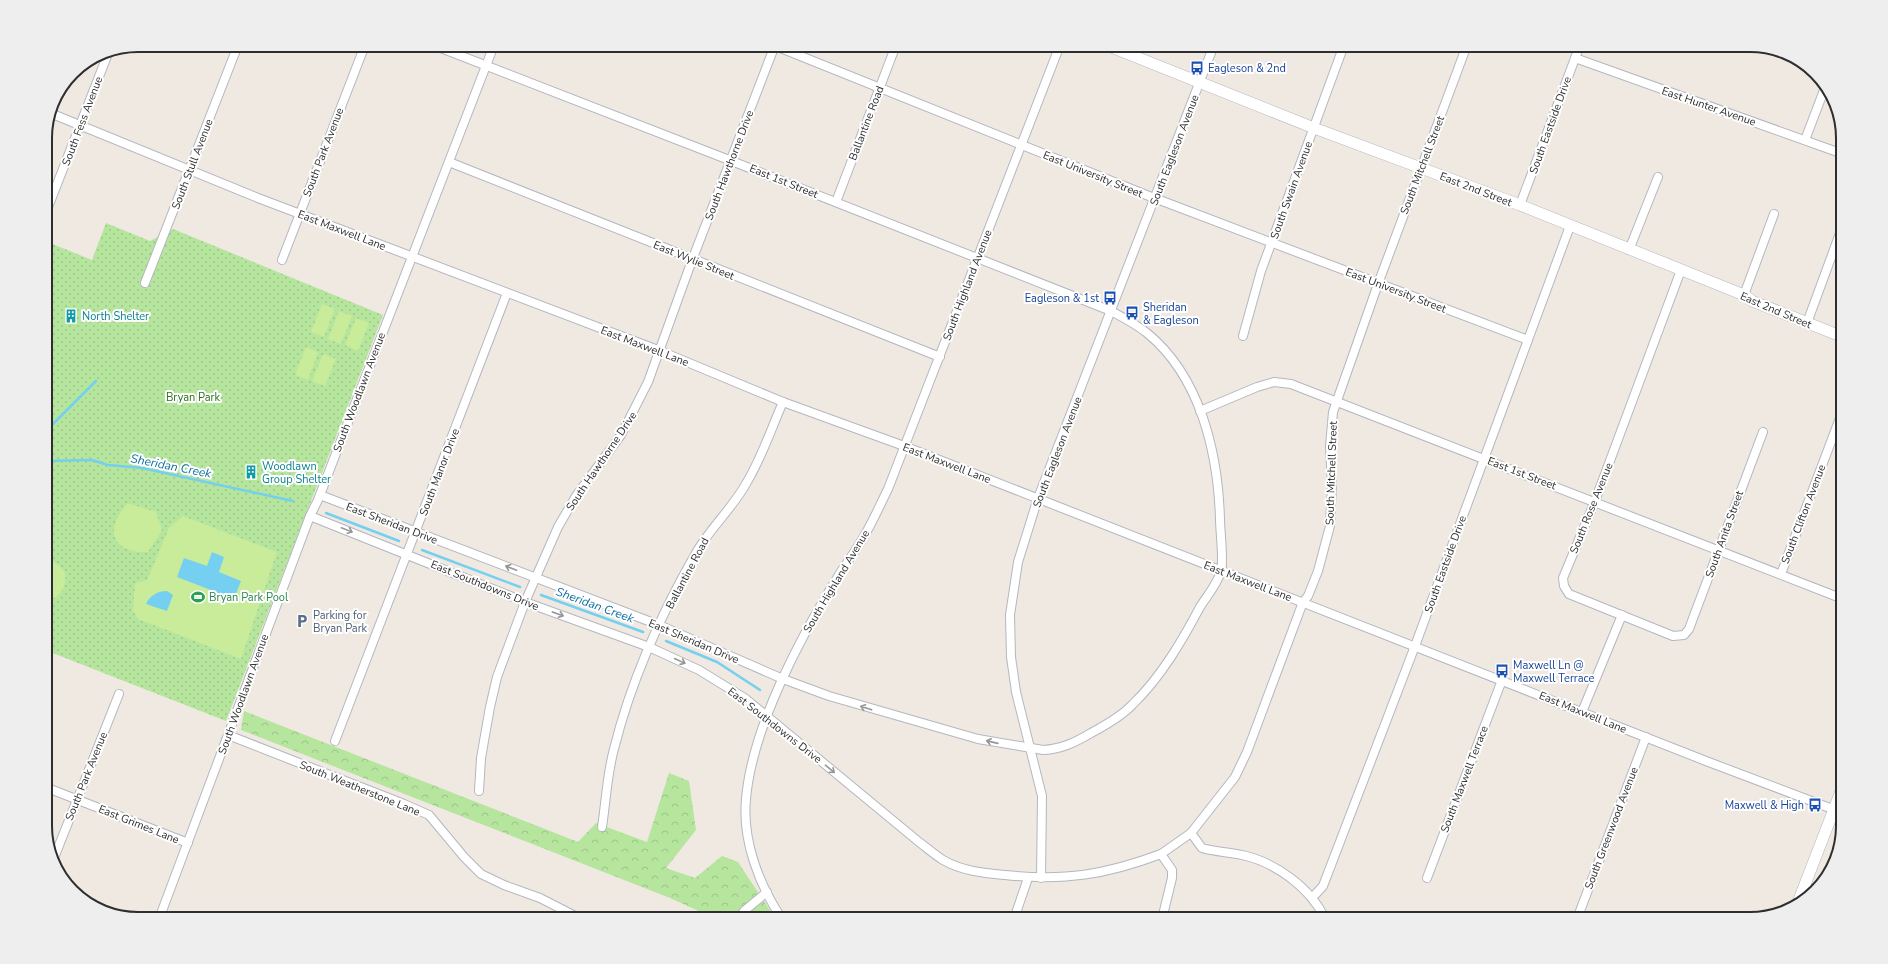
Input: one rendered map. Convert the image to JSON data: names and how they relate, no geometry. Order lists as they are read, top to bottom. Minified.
{"streets":{"street":["East Hunter Avenue","South Fess Avenue","Ballantine Road","South Eastside Drive","South Eagleson Avenue","South Park Avenue","South Stull Avenue","South Hawthorne Drive","South Mitchell Street","East University Street","East 1st Street","East 2nd Street","South Swain Avenue","East Maxwell Lane","East Wylie Street","South Highland Avenue","South Woodlawn Avenue","South Manor Drive","South Rose Avenue","South Clifton Avenue","East Sheridan Drive","South Anita Street","East Southdowns Drive","South Maxwell Terrace","South Weatherstone Lane","East Grimes Lane","South Greenwood Avenue"]},"crossings":[["East Hunter Avenue","South Eastside Drive"],["South Fess Avenue","East Maxwell Lane"],["Ballantine Road","East University Street"],["Ballantine Road","East 1st Street"],["Ballantine Road","East Maxwell Lane"],["Ballantine Road","East Sheridan Drive"],["Ballantine Road","East Southdowns Drive"],["South Eastside Drive","East University Street"],["South Eastside Drive","East 1st Street"],["South Eastside Drive","East 2nd Street"],["South Eastside Drive","East Maxwell Lane"],["South Eagleson Avenue","East University Street"],["South Eagleson Avenue","East 1st Street"],["South Eagleson Avenue","East 2nd Street"],["South Eagleson Avenue","East Maxwell Lane"],["South Eagleson Avenue","East Sheridan Drive"],["South Eagleson Avenue","East Southdowns Drive"],["South Park Avenue","East Maxwell Lane"],["South Park Avenue","East Grimes Lane"],["South Stull Avenue","East Maxwell Lane"],["South Hawthorne Drive","East 1st Street"],["South Hawthorne Drive","East Maxwell Lane"],["South Hawthorne Drive","East Wylie Street"],["South Hawthorne Drive","East Sheridan Drive"],["South Hawthorne Drive","East Southdowns Drive"],["South Mitchell Street","East University Street"],["South Mitchell Street","East 1st Street"],["South Mitchell Street","East 2nd Street"],["South Mitchell Street","East Maxwell Lane"],["South Mitchell Street","East Southdowns Drive"],["East University Street","South Swain Avenue"],["East University Street","South Highland Avenue"],["East 1st Street","East Maxwell Lane"],["East 1st Street","South Highland Avenue"],["East 1st Street","South Woodlawn Avenue"],["East 1st Street","South Rose Avenue"],["East 1st Street","South Clifton Avenue"],["East 1st Street","East Sheridan Drive"],["East 1st Street","South Anita Street"],["East 2nd Street","South Swain Avenue"],["East 2nd Street","South Rose Avenue"],["East Maxwell Lane","South Highland Avenue"],["East Maxwell Lane","South Woodlawn Avenue"],["East Maxwell Lane","South Manor Drive"],["East Maxwell Lane","East Sheridan Drive"],["East Maxwell Lane","South Maxwell Terrace"],["East Maxwell Lane","South Greenwood Avenue"],["East Wylie Street","South Highland Avenue"],["East Wylie Street","South Woodlawn Avenue"],["South Highland Avenue","East Sheridan Drive"],["South Highland Avenue","East Southdowns Drive"],["South Woodlawn Avenue","East Sheridan Drive"],["South Woodlawn Avenue","East Southdowns Drive"],["South Woodlawn Avenue","South Weatherstone Lane"],["South Woodlawn Avenue","East Grimes Lane"],["South Manor Drive","East Sheridan Drive"],["South Manor Drive","East Southdowns Drive"],["South Rose Avenue","South Anita Street"]],"one_way":["East Sheridan Drive","East Southdowns Drive"],"water":["Sheridan Creek"],"parks":["Bryan Park"],"places":{"bus stop":["Eagleson & 2nd","Eagleson & 1st","Sheridan & Eagleson","Maxwell Ln @ Maxwell Terrace","Maxwell & High"],"building":["North Shelter","Woodlawn Group Shelter"],"sports":["Bryan Park Pool"],"parking":["Parking for Bryan Park"]}}
